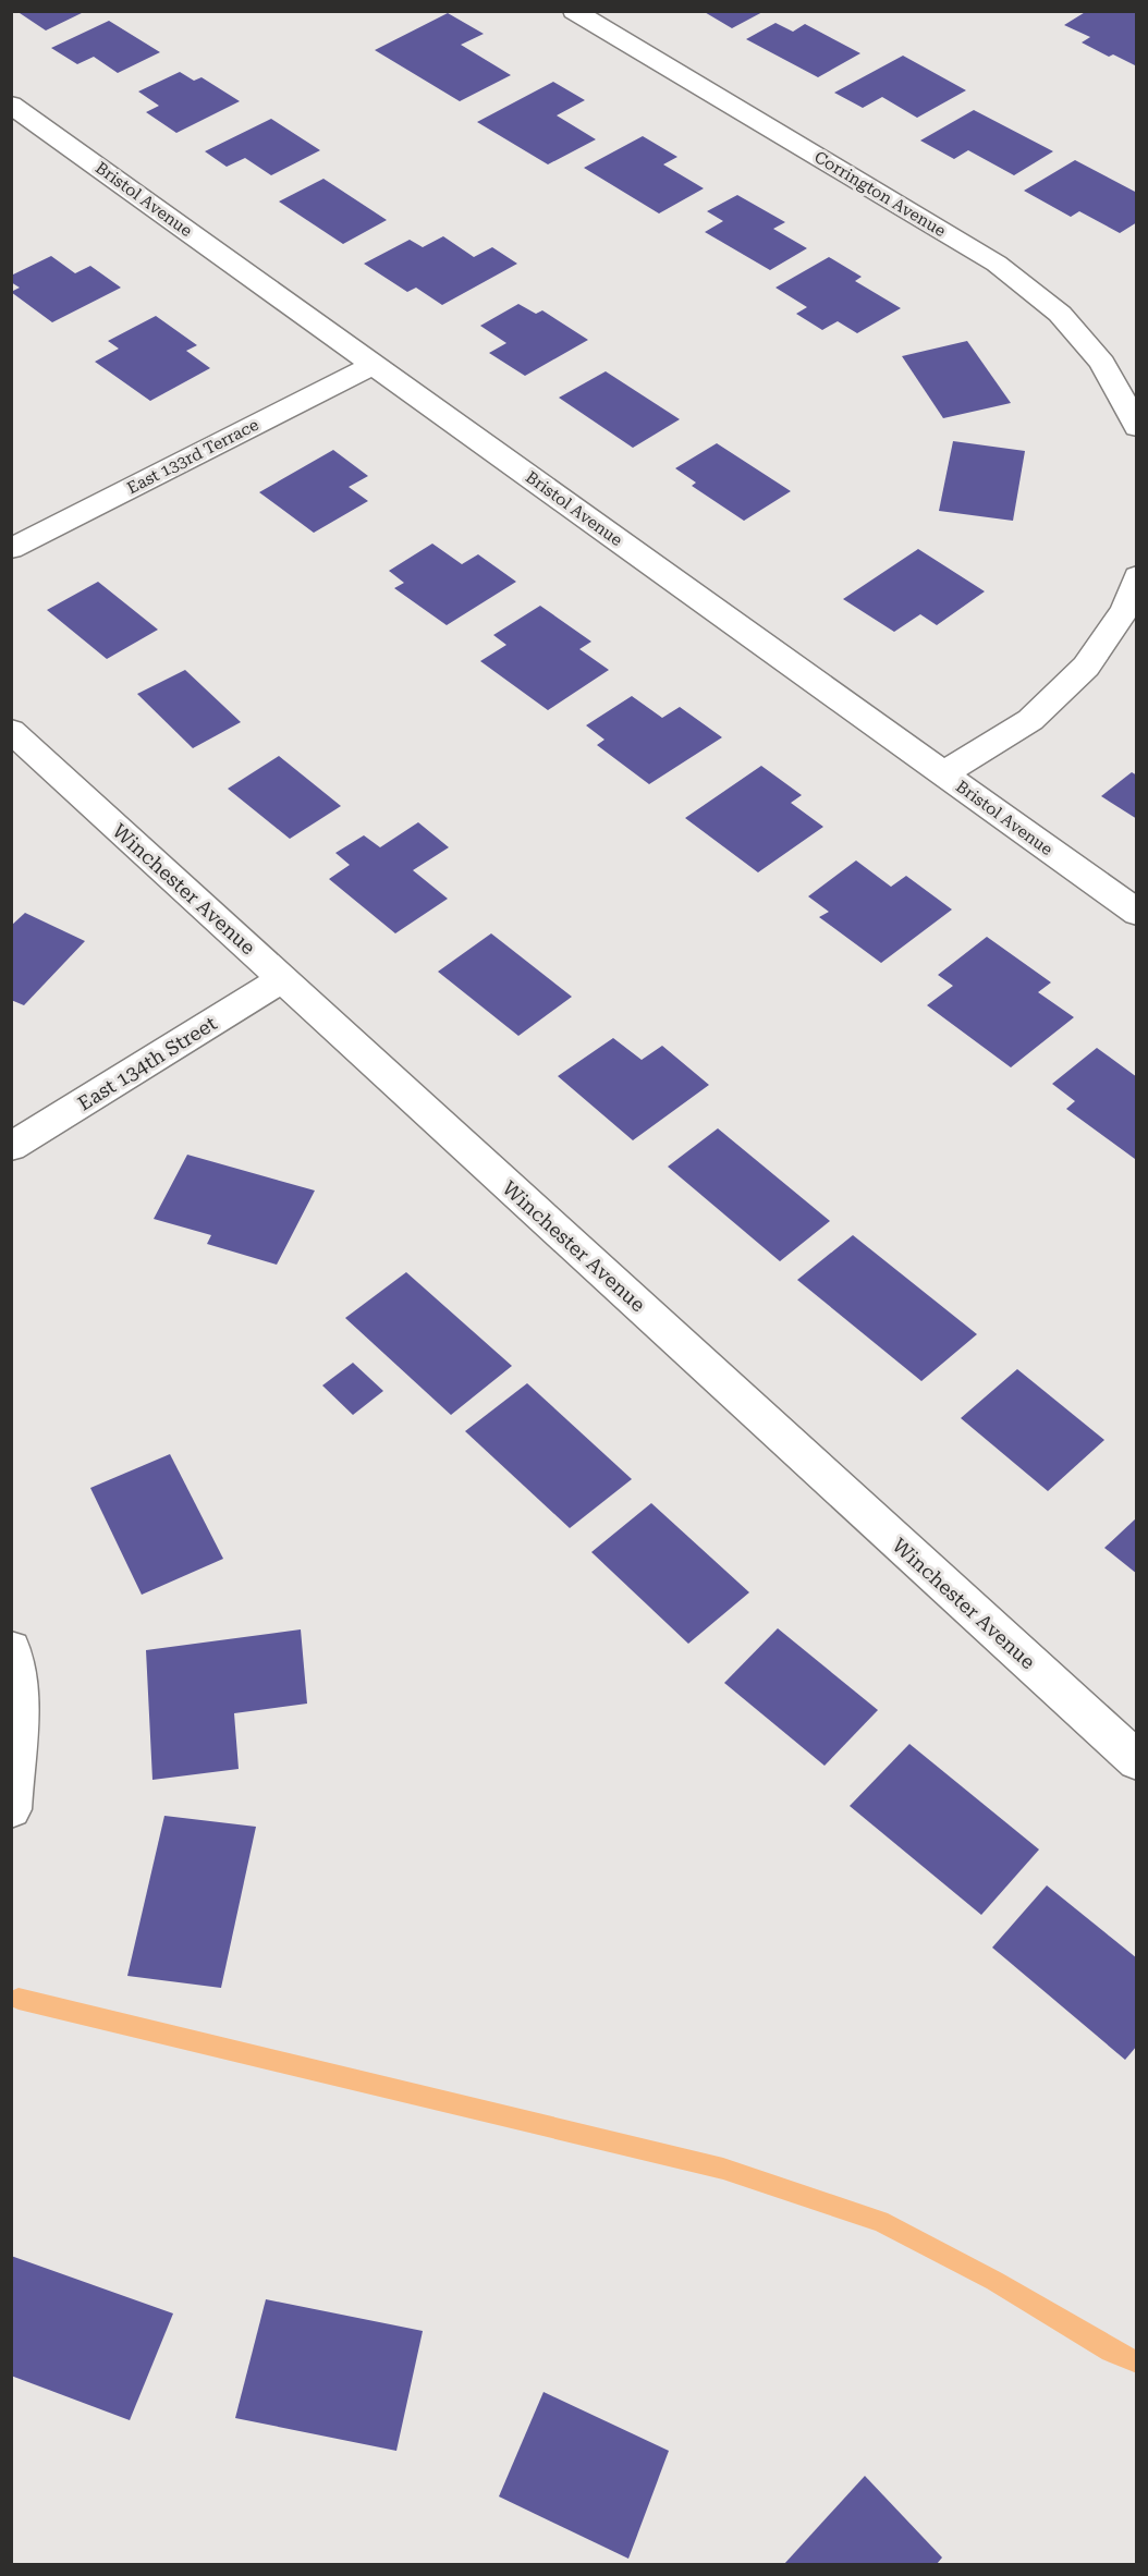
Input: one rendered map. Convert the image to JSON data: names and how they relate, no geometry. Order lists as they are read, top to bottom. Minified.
{"streets":{"street":["Corrington Avenue","Bristol Avenue","East 133rd Terrace","Winchester Avenue","East 134th Street"]},"crossings":[["Bristol Avenue","East 133rd Terrace"],["Winchester Avenue","East 134th Street"]]}
